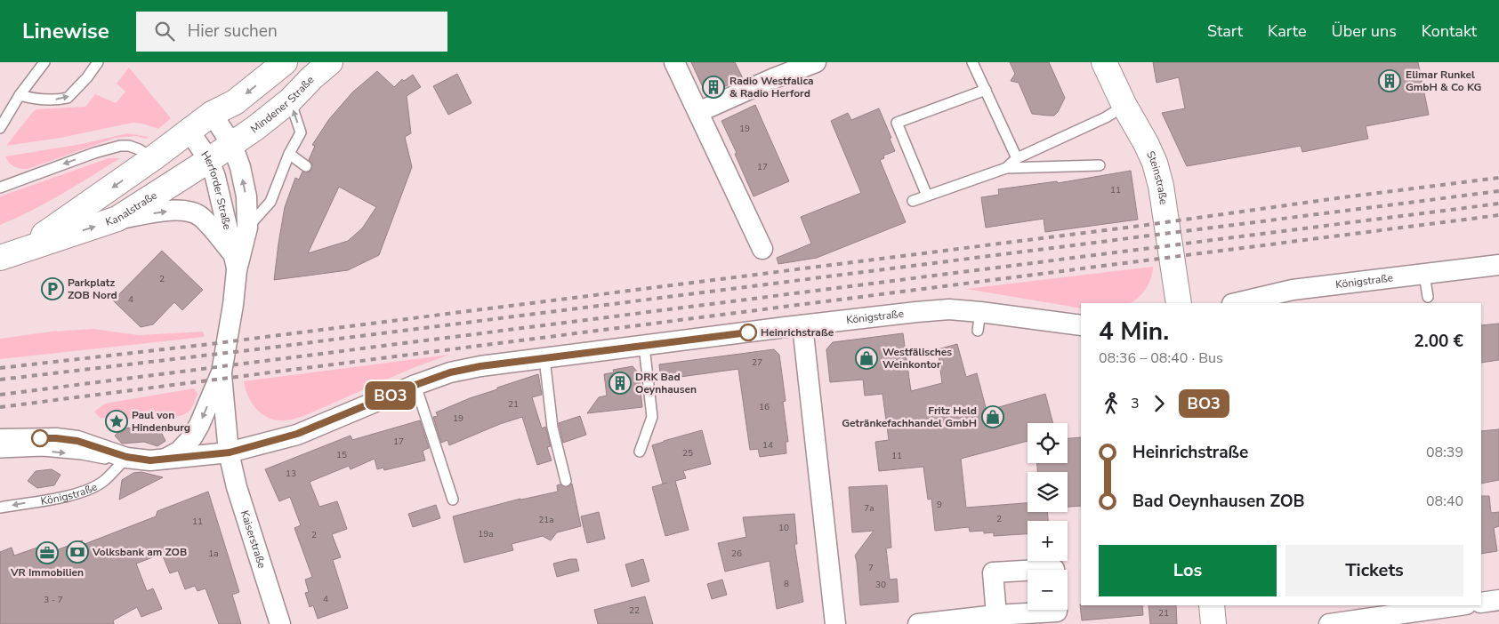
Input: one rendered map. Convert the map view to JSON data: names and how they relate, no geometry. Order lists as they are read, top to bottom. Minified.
{"streets":{"main road":["Mindener Straße","Steinstraße","Kanalstraße"],"street":["Herforder Straße","Königstraße","Kaiserstraße"]},"crossings":[["Mindener Straße","Herforder Straße"],["Mindener Straße","Kanalstraße"],["Herforder Straße","Kanalstraße"],["Herforder Straße","Königstraße"],["Herforder Straße","Kaiserstraße"],["Königstraße","Kaiserstraße"]],"places":{"building":["Elimar Runkel GmbH & Co KG","Radio Westfalica & Radio Herford","DRK Bad Oeynhausen"],"parking":["Parkplatz ZOB Nord"],"other":["Heinrichstraße"],"shop":["Westfälisches Weinkontor","Fritz Held Getränkefachhandel GmbH"],"place":["Paul von Hindenburg"],"bank":["Volksbank am ZOB"],"office":["VR Immobilien"]},"lines":["bus line BO3"],"house_numbers":["19","17","11","2","4","27","21","16","19","17","14","25","15","11","13","9","7a","2","21a","11","10","19a","2","1a","26","7","8","30","4","3 - 7","22","21"],"page":{"header":"Linewise","search":"Hier suchen","nav":["Start","Karte","Über uns","Kontakt"],"on_map":"BO3","heading":["4 Min.","08:36 – 08:40 · Bus","2.00 €"],"legs":["3","BO3"],"map_buttons":["+","−"],"list":[{"name":"Heinrichstraße","value":"08:39"},{"name":"Bad Oeynhausen ZOB","value":"08:40"}],"buttons":["Los","Tickets"]}}
